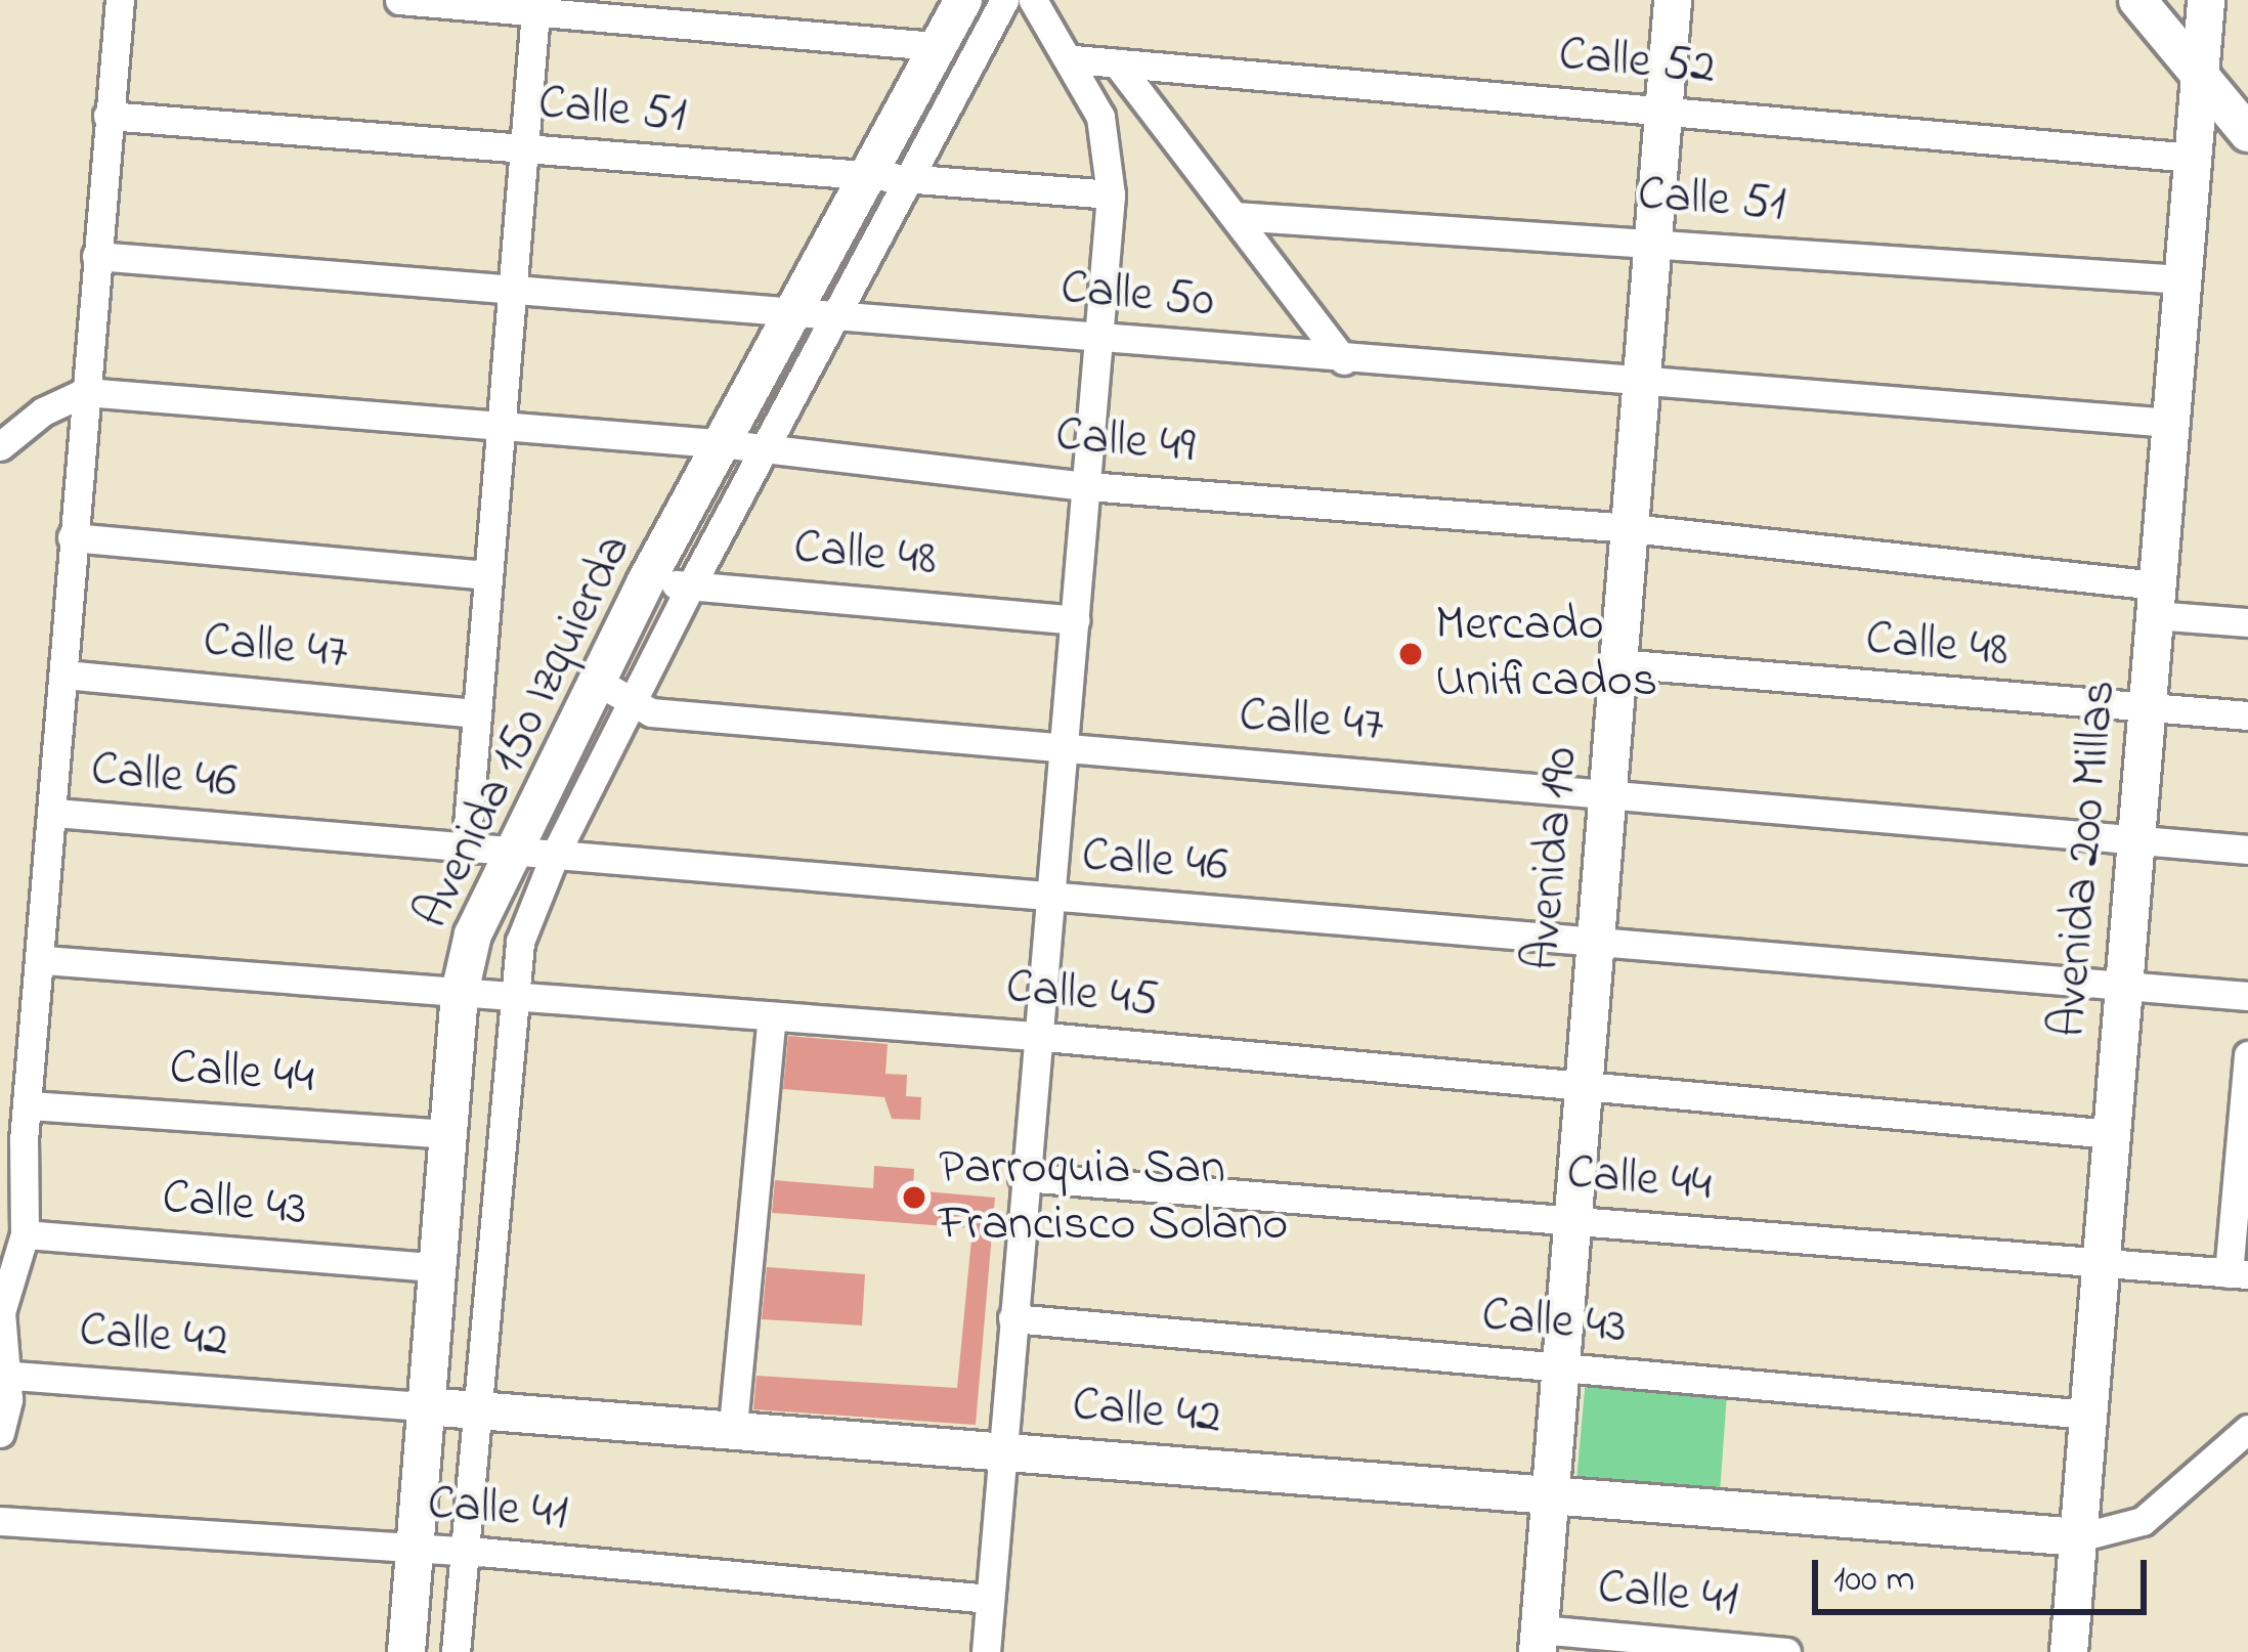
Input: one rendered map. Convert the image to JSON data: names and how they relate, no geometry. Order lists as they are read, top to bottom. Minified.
{"streets":{"street":["Calle 52","Calle 51","Calle 50","Calle 49","Calle 48","Calle 47","Avenida 150 Izquierda","Calle 46","Avenida 190","Avenida 200 Millas","Calle 45","Calle 44","Calle 43","Calle 42","Calle 41"]},"crossings":[["Calle 52","Avenida 190"],["Calle 52","Avenida 200 Millas"],["Calle 51","Avenida 150 Izquierda"],["Calle 51","Avenida 190"],["Calle 51","Avenida 200 Millas"],["Calle 50","Avenida 150 Izquierda"],["Calle 50","Avenida 190"],["Calle 50","Avenida 200 Millas"],["Calle 49","Avenida 150 Izquierda"],["Calle 49","Avenida 190"],["Calle 49","Avenida 200 Millas"],["Calle 48","Avenida 150 Izquierda"],["Calle 48","Avenida 190"],["Calle 48","Avenida 200 Millas"],["Calle 47","Avenida 150 Izquierda"],["Calle 47","Avenida 190"],["Calle 47","Avenida 200 Millas"],["Avenida 150 Izquierda","Calle 46"],["Avenida 150 Izquierda","Calle 45"],["Avenida 150 Izquierda","Calle 44"],["Avenida 150 Izquierda","Calle 43"],["Avenida 150 Izquierda","Calle 42"],["Avenida 150 Izquierda","Calle 41"],["Calle 46","Avenida 190"],["Calle 46","Avenida 200 Millas"],["Avenida 190","Calle 45"],["Avenida 190","Calle 44"],["Avenida 190","Calle 43"],["Avenida 190","Calle 42"],["Avenida 190","Calle 41"],["Avenida 200 Millas","Calle 45"],["Avenida 200 Millas","Calle 44"],["Avenida 200 Millas","Calle 43"],["Avenida 200 Millas","Calle 42"]],"places":["Mercado Unificados","Parroquia San Francisco Solano"],"scale_bar":"100 m"}
